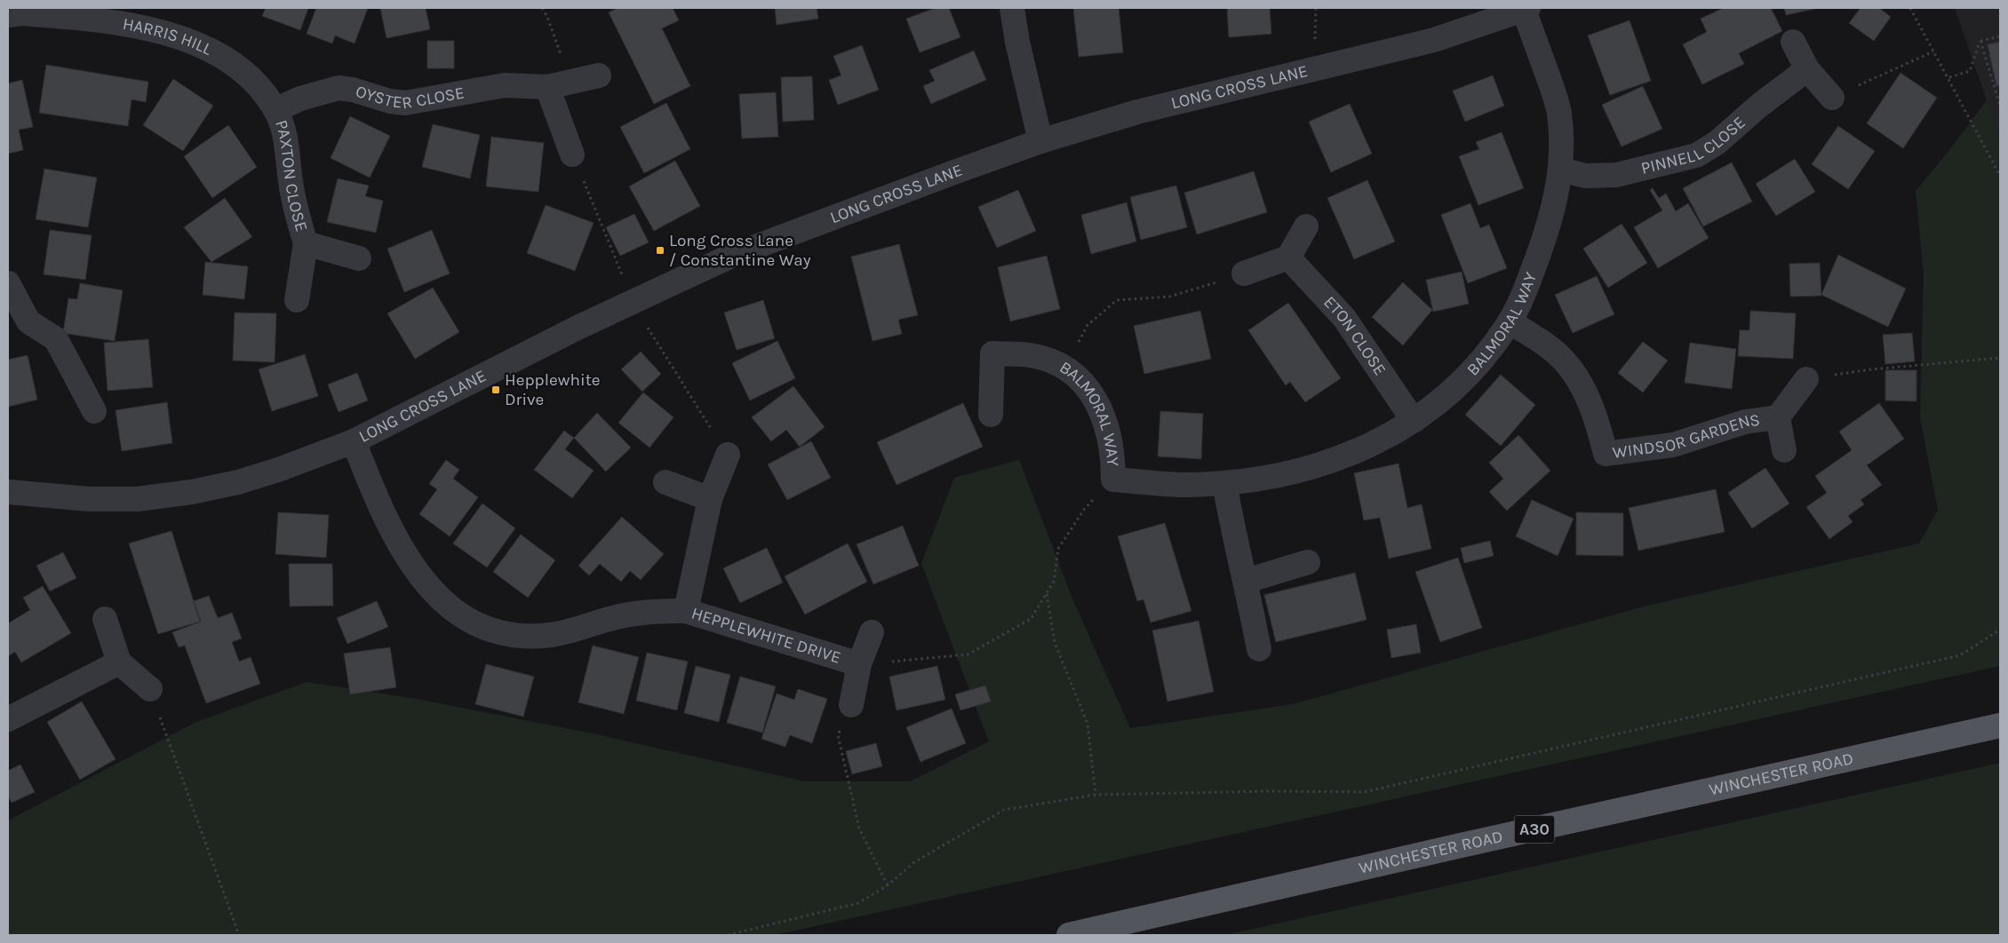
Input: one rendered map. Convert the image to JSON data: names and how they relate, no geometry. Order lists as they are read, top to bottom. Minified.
{"streets":{"main road":["WINCHESTER ROAD","A30"],"street":["HARRIS HILL","LONG CROSS LANE","OYSTER CLOSE","PINNELL CLOSE","PAXTON CLOSE","BALMORAL WAY","ETON CLOSE","WINDSOR GARDENS","HEPPLEWHITE DRIVE"]},"crossings":[["HARRIS HILL","OYSTER CLOSE"],["HARRIS HILL","PAXTON CLOSE"],["LONG CROSS LANE","BALMORAL WAY"],["LONG CROSS LANE","HEPPLEWHITE DRIVE"],["OYSTER CLOSE","PAXTON CLOSE"],["PINNELL CLOSE","BALMORAL WAY"],["BALMORAL WAY","ETON CLOSE"],["BALMORAL WAY","WINDSOR GARDENS"]],"places":{"transit":["Long Cross Lane / Constantine Way","Hepplewhite Drive"]}}
